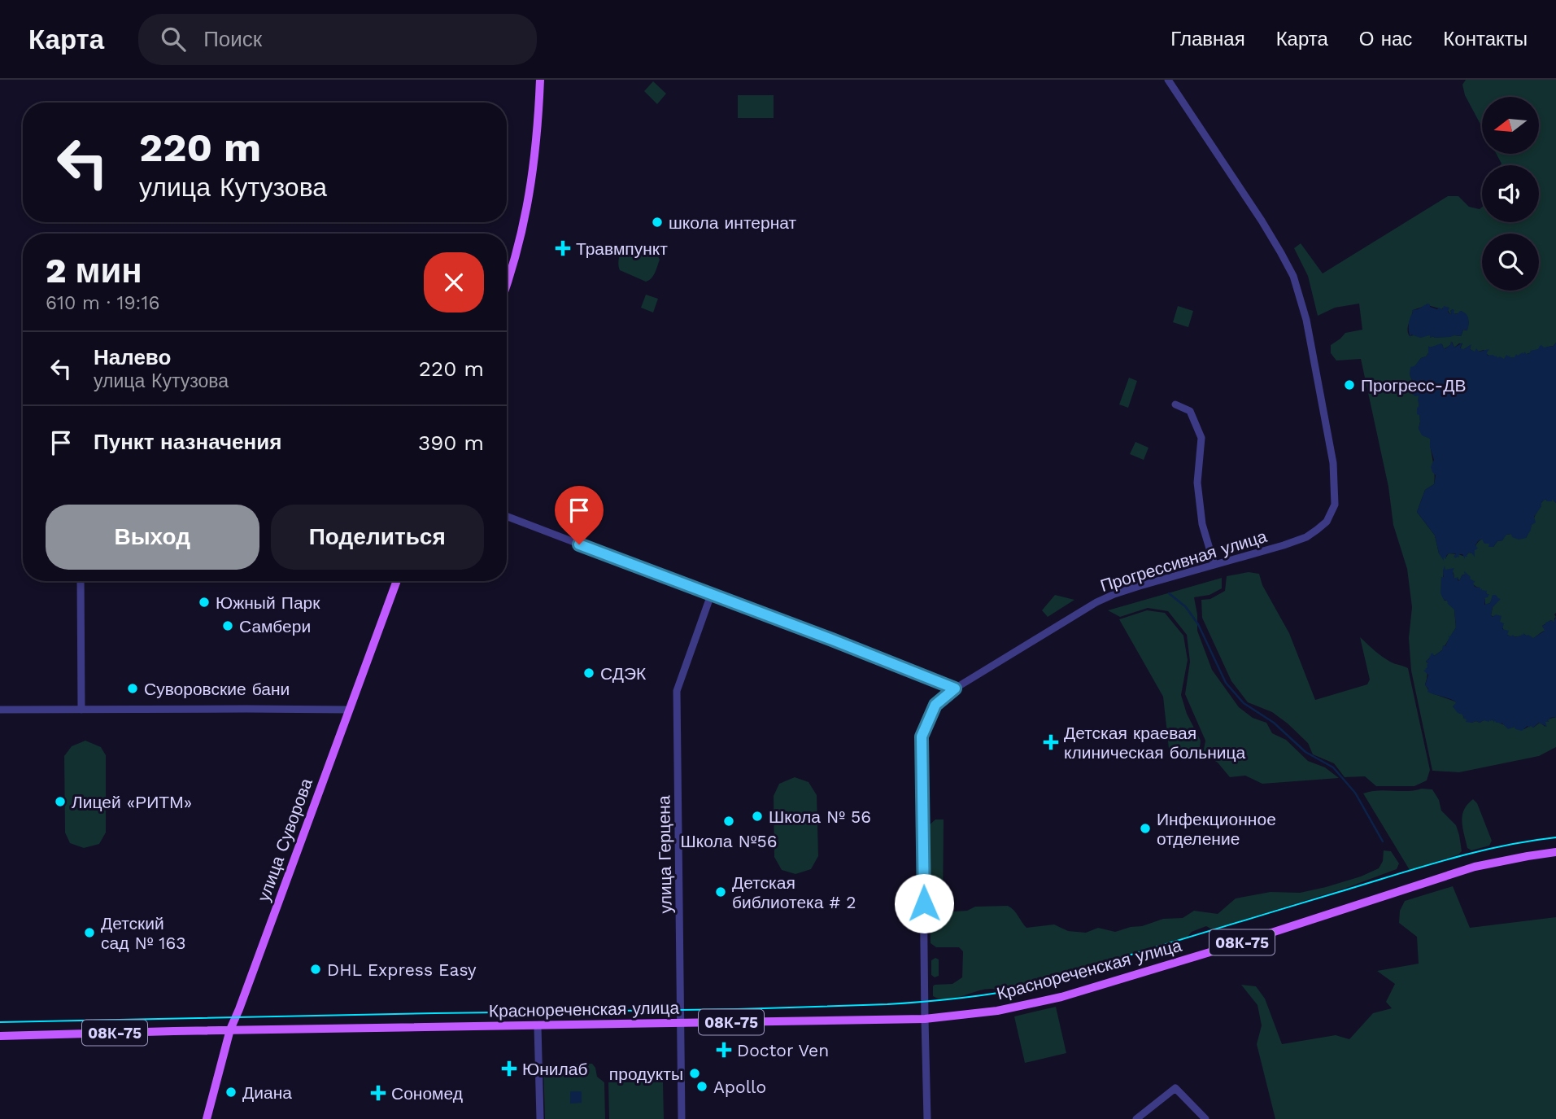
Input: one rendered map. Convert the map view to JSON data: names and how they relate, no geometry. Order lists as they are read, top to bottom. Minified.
{"streets":{"main road":["улица Суворова","08К-75","Краснореченская улица"],"street":["Прогрессивная улица","улица Герцена"]},"crossings":[["Прогрессивная улица","Краснореченская улица"],["улица Суворова","Краснореченская улица"],["улица Герцена","Краснореченская улица"]],"places":{"other":["школа интернат","Прогресс-ДВ","Южный Парк","Самбери","СДЭК","Суворовские бани","Лицей «РИТМ»","Школа № 56","Школа №56","Инфекционное отделение","Детская библиотека # 2","Детский сад № 163","DHL Express Easy","продукты","Apollo","Диана"],"health":["Травмпункт","Детская краевая клиническая больница","Doctor Ven","Юнилаб","Сономед"]},"north":"left","page":{"header":"Карта","search":"Поиск","nav":["Главная","Карта","О нас","Контакты"],"turn":["220 m","улица Кутузова"],"heading":["2 мин","610 m · 19:16"],"list":[{"name":"Налево","note":"улица Кутузова","value":"220 m"},{"name":"Пункт назначения","value":"390 m"}],"buttons":["Выход","Поделиться"]}}
